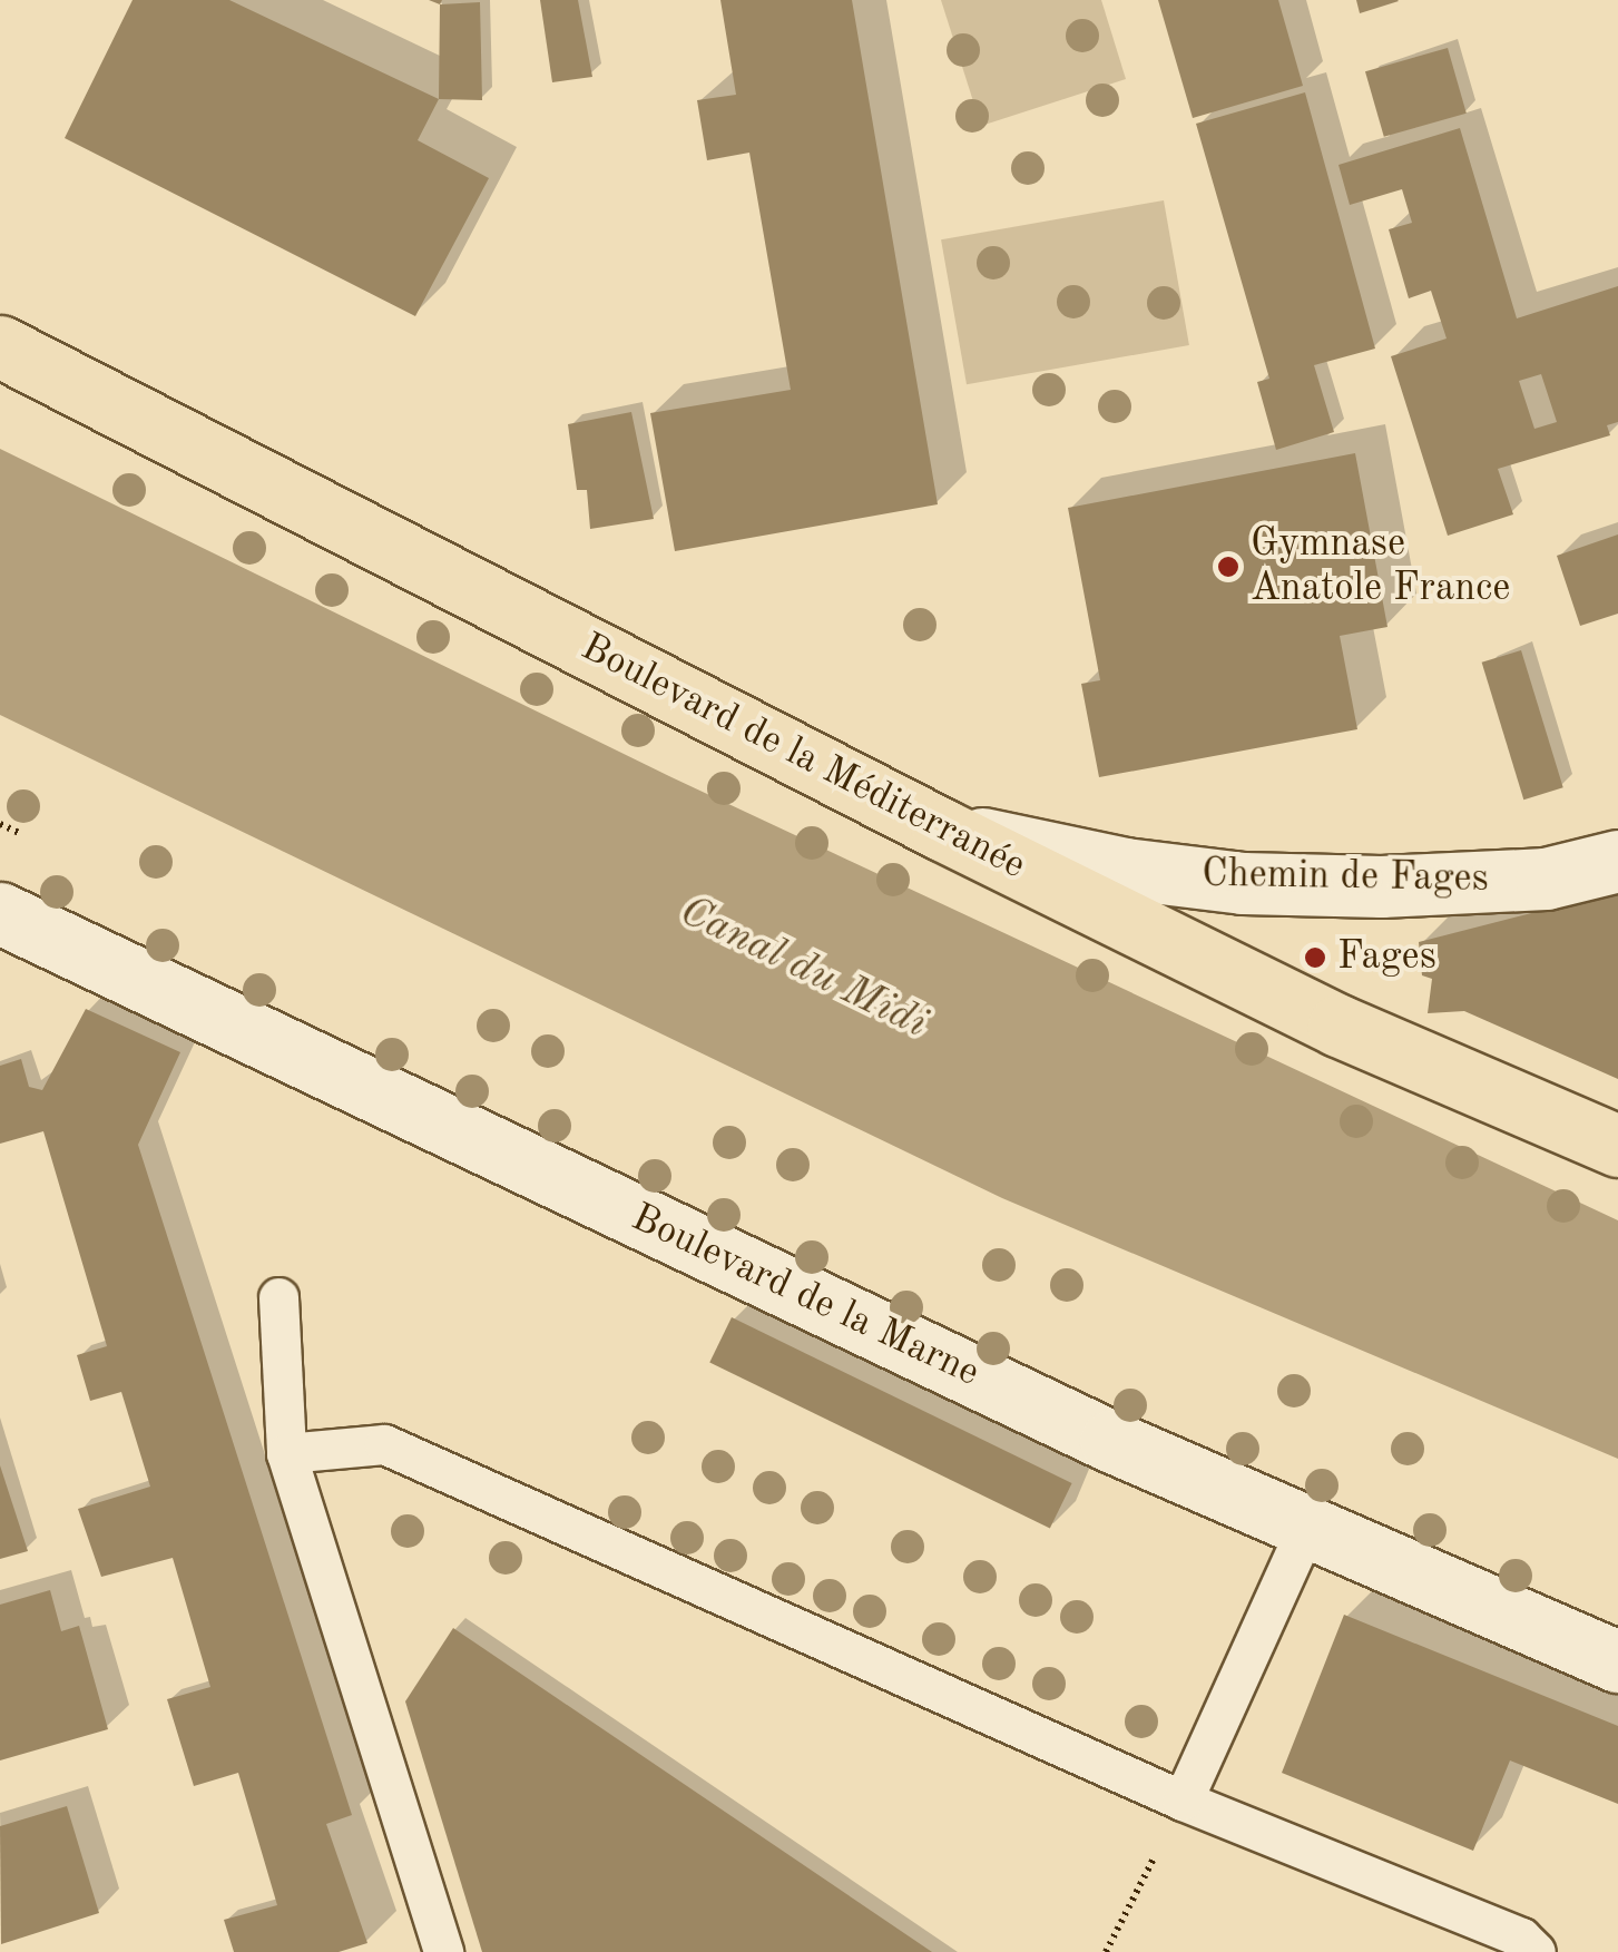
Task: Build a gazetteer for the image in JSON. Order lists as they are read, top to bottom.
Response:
{
  "streets": {
    "main road": ["Boulevard de la Méditerranée"],
    "street": ["Chemin de Fages", "Boulevard de la Marne"]
  },
  "crossings": [
    ["Boulevard de la Méditerranée", "Chemin de Fages"]
  ],
  "water": ["Canal du Midi"],
  "places": ["Gymnase Anatole France", "Fages"]
}
